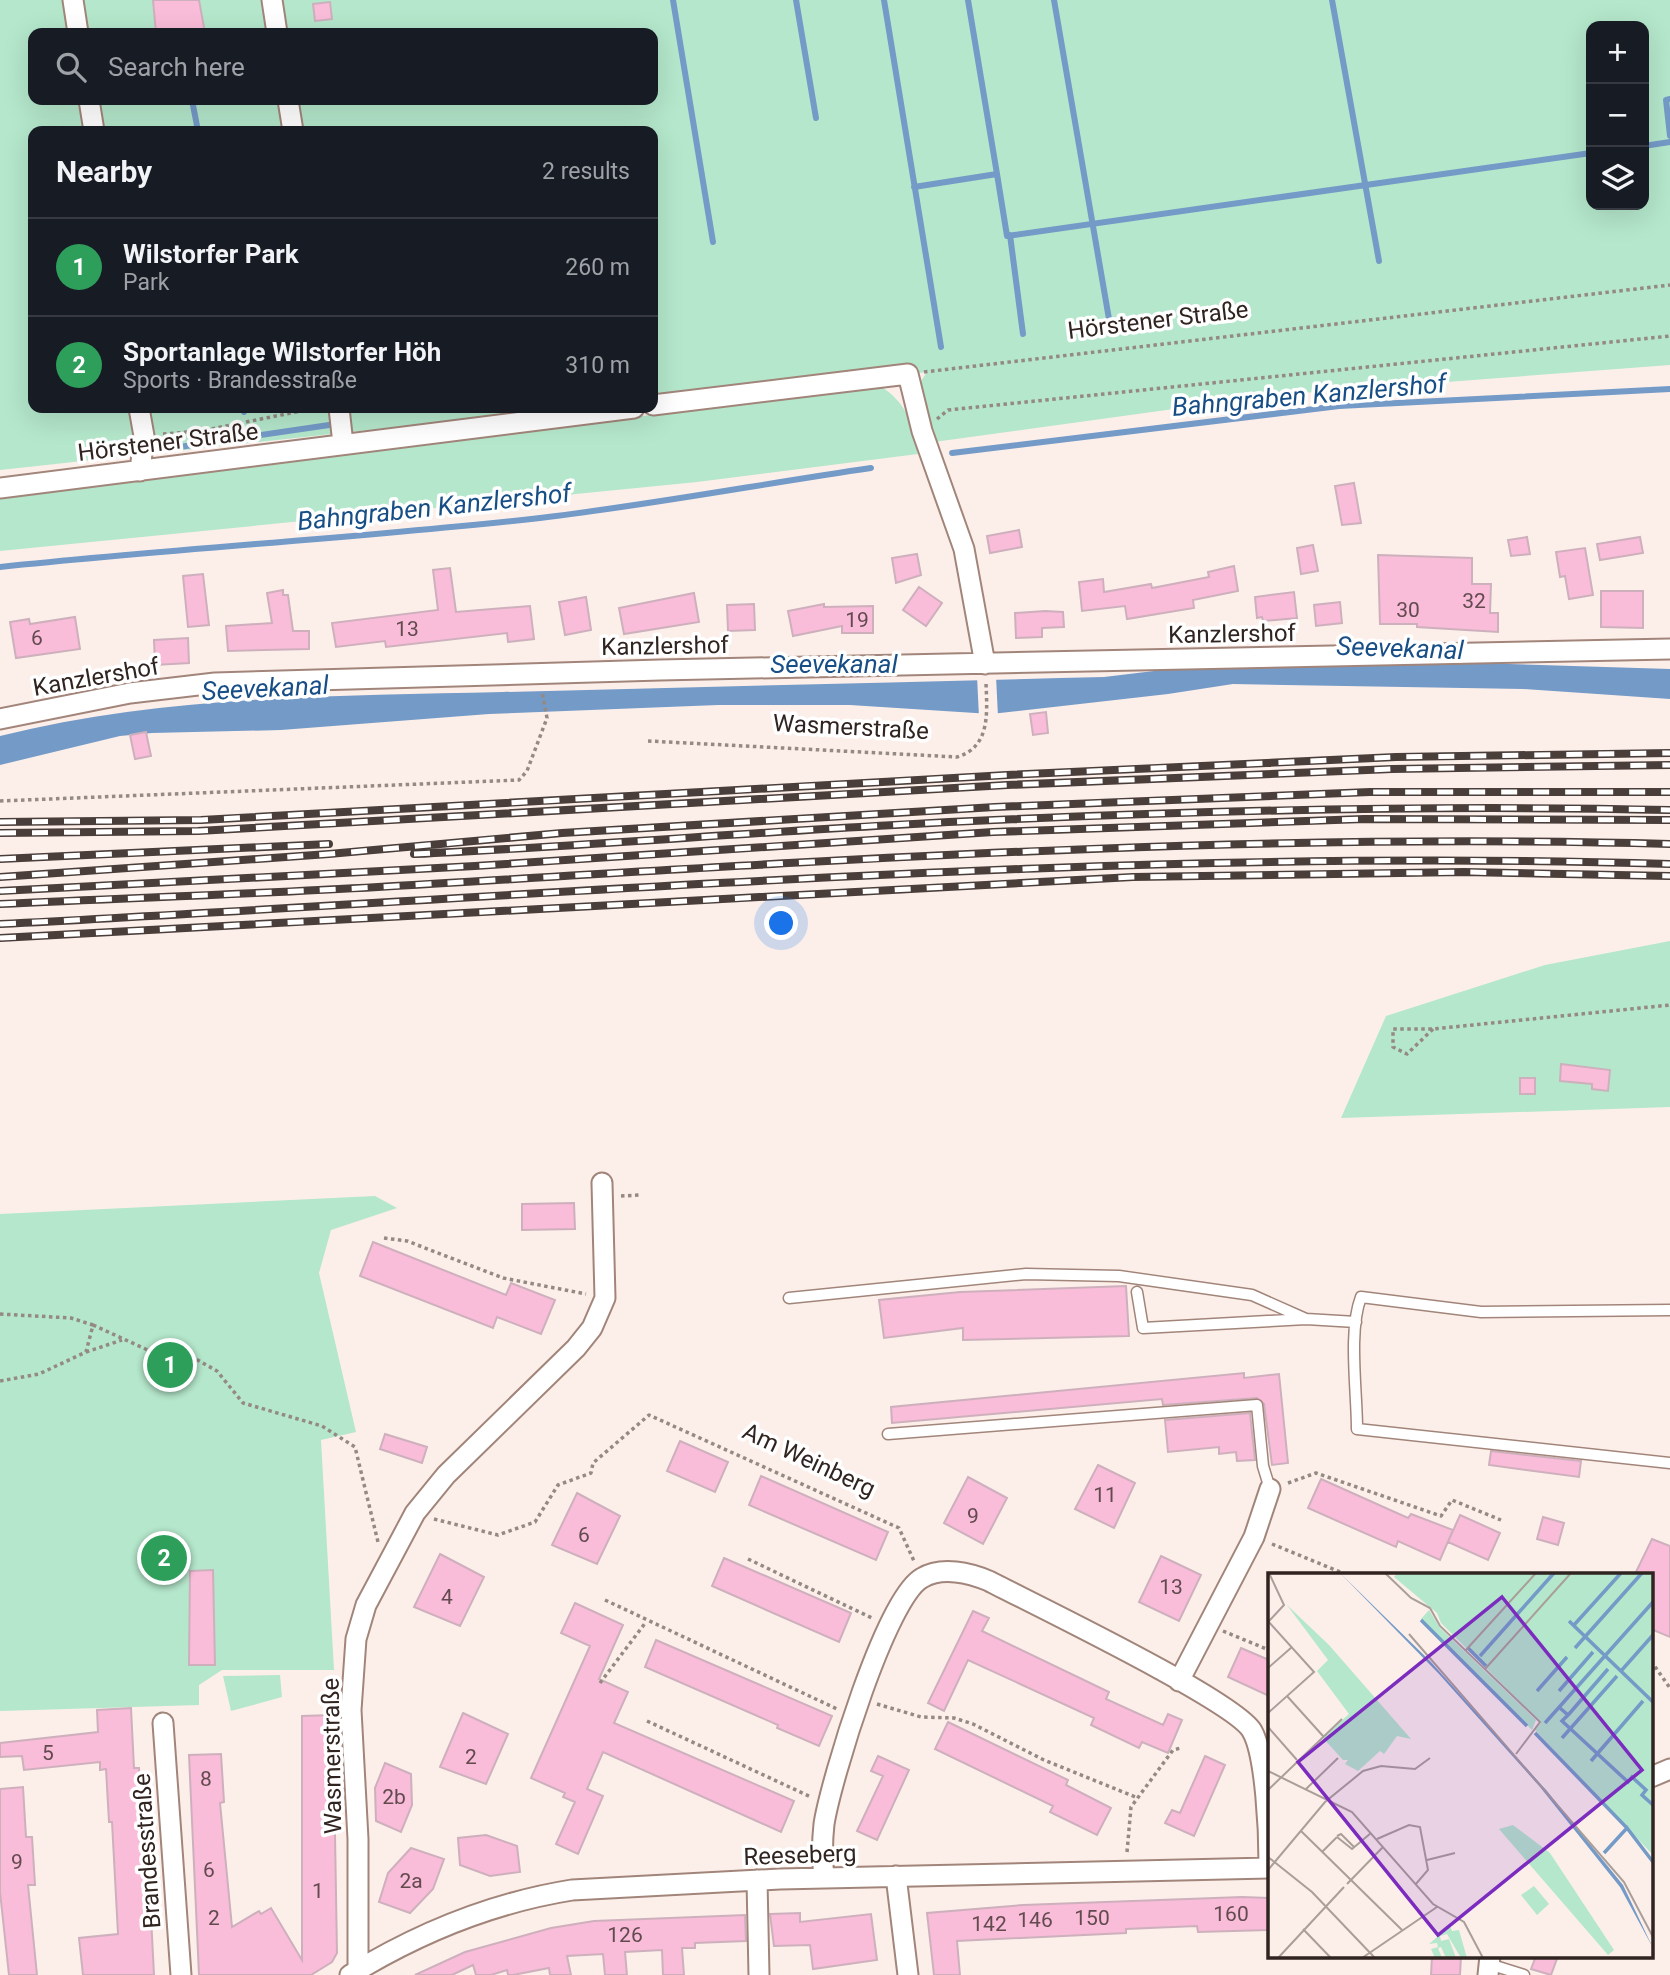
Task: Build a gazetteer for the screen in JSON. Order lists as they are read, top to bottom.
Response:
{
  "streets": {
    "street": [
      "Hörstener Straße",
      "Kanzlershof",
      "Wasmerstraße",
      "Brandesstraße",
      "Reeseberg"
    ],
    "path": ["Am Weinberg"]
  },
  "crossings": [
    ["Kanzlershof", "Wasmerstraße"],
    ["Wasmerstraße", "Am Weinberg"],
    ["Wasmerstraße", "Reeseberg"]
  ],
  "water": ["Bahngraben Kanzlershof", "Seevekanal"],
  "house_numbers": [
    "32",
    "30",
    "19",
    "13",
    "6",
    "11",
    "9",
    "6",
    "13",
    "4",
    "5",
    "2",
    "8",
    "2b",
    "9",
    "6",
    "2a",
    "1",
    "160",
    "2",
    "150",
    "146",
    "142",
    "126"
  ],
  "page": {
    "map_buttons": ["+", "−"],
    "search": "Search here",
    "heading": ["Nearby", "2 results"],
    "list": [
      {
        "mark": "1",
        "name": "Wilstorfer Park",
        "note": "Park",
        "value": "260 m"
      },
      {
        "mark": "2",
        "name": "Sportanlage Wilstorfer Höh",
        "note": "Sports · Brandesstraße",
        "value": "310 m"
      }
    ],
    "pins": ["1", "2"]
  }
}
